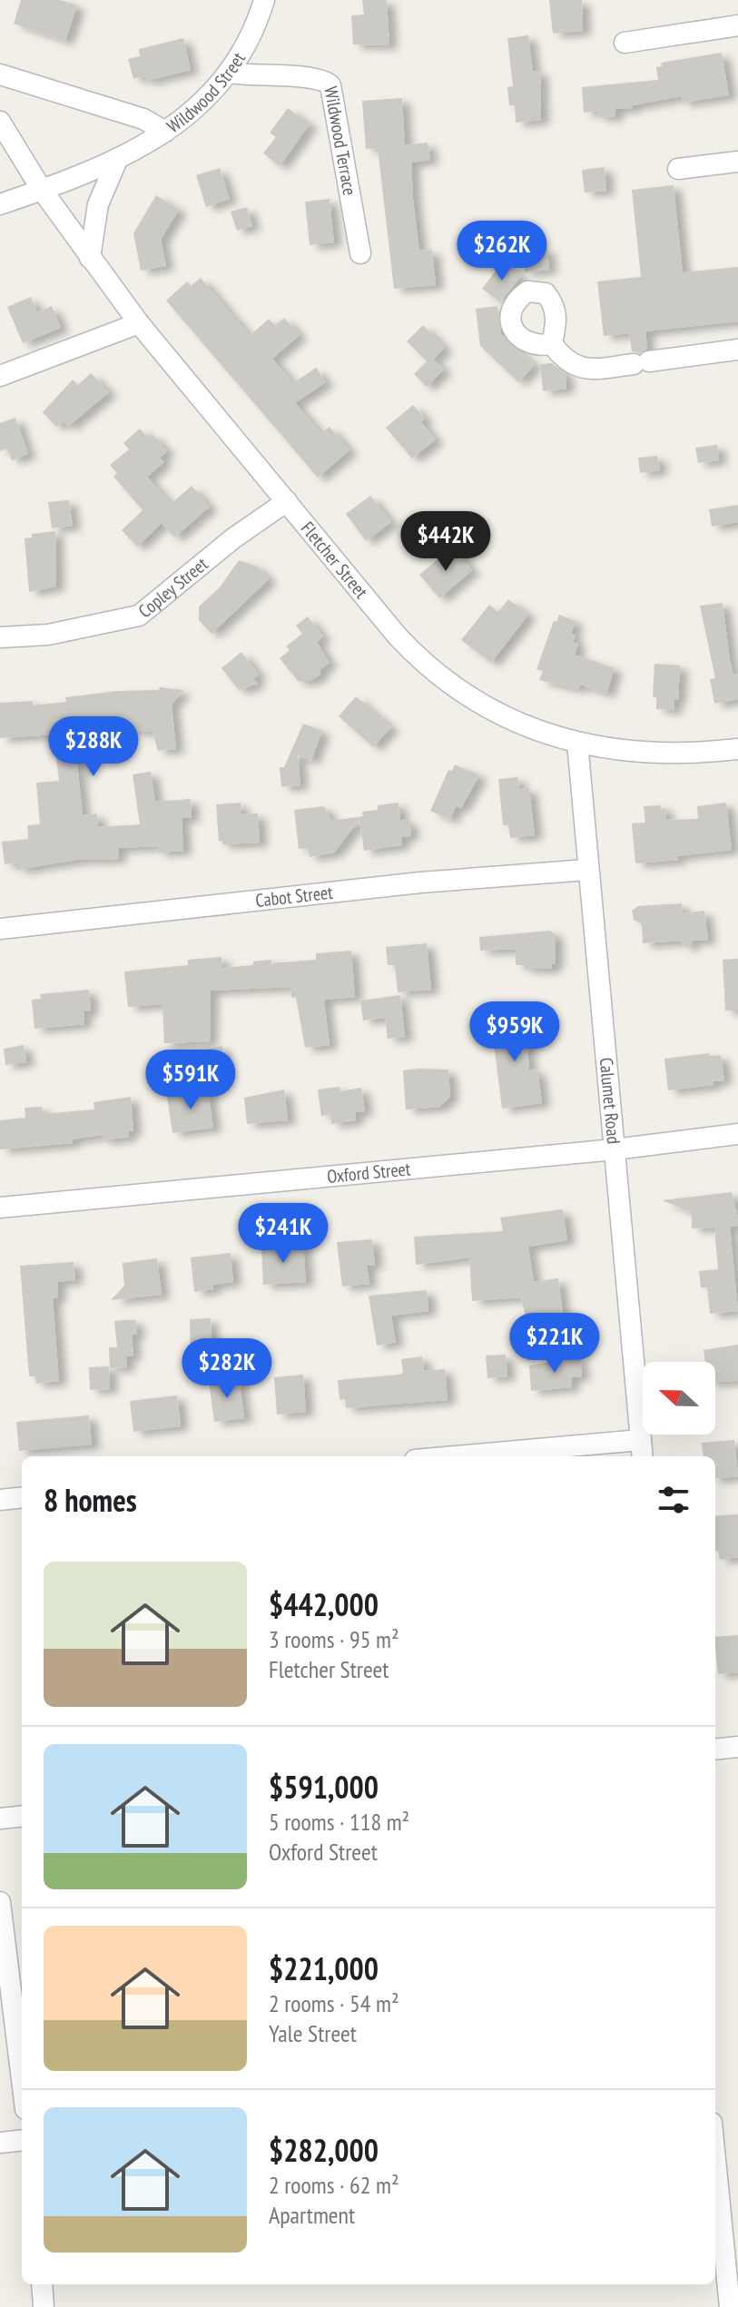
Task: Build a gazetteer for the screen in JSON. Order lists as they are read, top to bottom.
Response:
{
  "streets": {
    "street": [
      "Wildwood Street",
      "Wildwood Terrace",
      "Fletcher Street",
      "Copley Street",
      "Cabot Street",
      "Calumet Road",
      "Oxford Street"
    ]
  },
  "crossings": [
    ["Wildwood Street", "Wildwood Terrace"],
    ["Wildwood Street", "Fletcher Street"],
    ["Fletcher Street", "Copley Street"],
    ["Fletcher Street", "Calumet Road"],
    ["Cabot Street", "Calumet Road"],
    ["Calumet Road", "Oxford Street"]
  ],
  "north": "left",
  "page": {
    "price": [
      "$262K",
      "$442K",
      "$288K",
      "$959K",
      "$591K",
      "$241K",
      "$221K",
      "$282K"
    ],
    "heading": "8 homes",
    "list": [
      {
        "name": "$442,000",
        "note": "3 rooms · 95 m² · Fletcher Street"
      },
      {
        "name": "$591,000",
        "note": "5 rooms · 118 m² · Oxford Street"
      },
      {
        "name": "$221,000",
        "note": "2 rooms · 54 m² · Yale Street"
      },
      {
        "name": "$282,000",
        "note": "2 rooms · 62 m² · Apartment"
      }
    ]
  }
}
